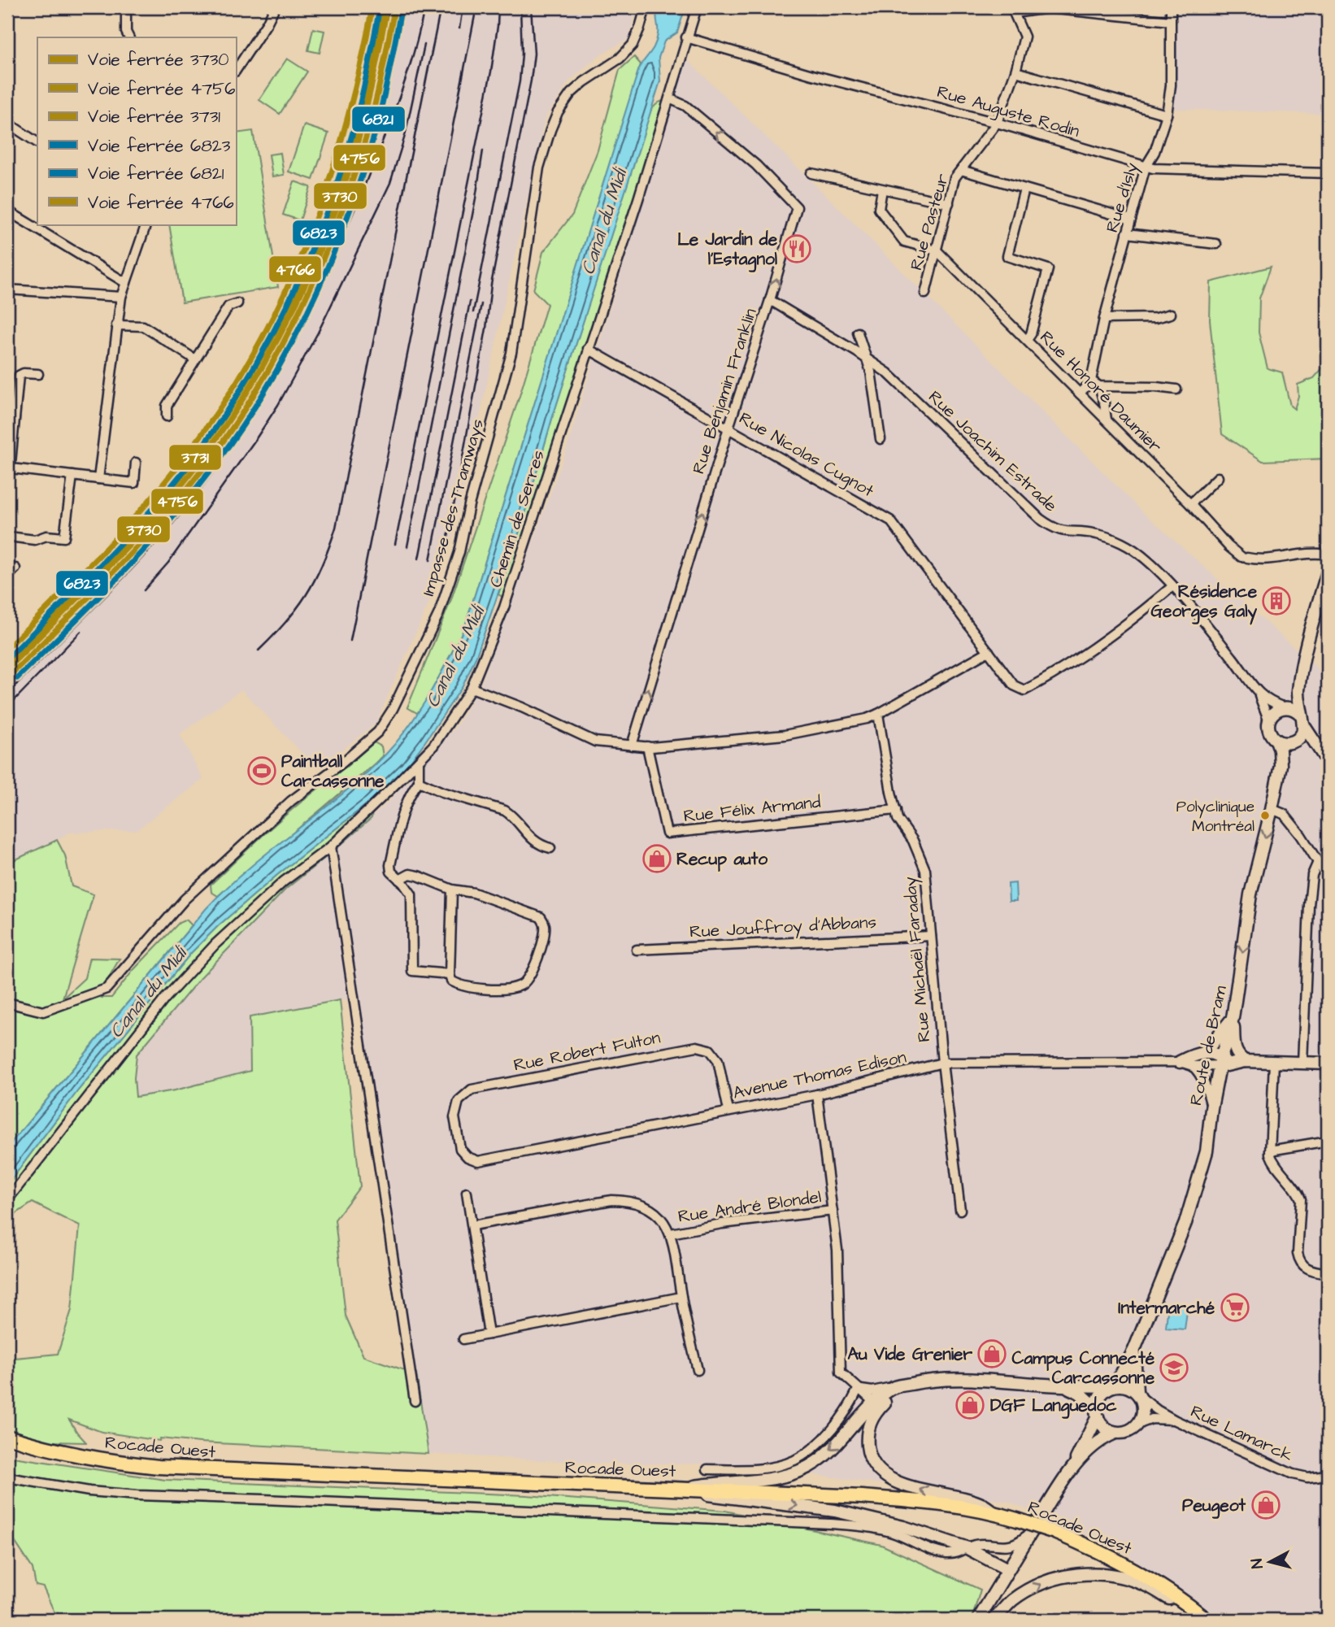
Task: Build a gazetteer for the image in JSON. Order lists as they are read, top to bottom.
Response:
{
  "streets": {
    "main road": ["Route de Bram", "Rocade Ouest"],
    "street": [
      "Rue Auguste Rodin",
      "Rue d'Isly",
      "Rue Pasteur",
      "Rue Benjamin Franklin",
      "Rue Honoré Daumier",
      "Rue Joachim Estrade",
      "Rue Nicolas Cugnot",
      "Impasse des Tramways",
      "Chemin de Serres",
      "Rue Félix Armand",
      "Rue Jouffroy d'Abbans",
      "Rue Michaël Faraday",
      "Rue Robert Fulton",
      "Avenue Thomas Edison",
      "Rue André Blondel",
      "Rue Lamarck"
    ]
  },
  "crossings": [
    ["Rue Auguste Rodin", "Rue d'Isly"],
    ["Rue Auguste Rodin", "Rue Pasteur"],
    ["Rue Auguste Rodin", "Chemin de Serres"],
    ["Rue d'Isly", "Rue Honoré Daumier"],
    ["Rue Pasteur", "Rue Honoré Daumier"],
    ["Rue Benjamin Franklin", "Rue Joachim Estrade"],
    ["Rue Benjamin Franklin", "Rue Nicolas Cugnot"],
    ["Rue Benjamin Franklin", "Chemin de Serres"],
    ["Rue Joachim Estrade", "Route de Bram"],
    ["Rue Nicolas Cugnot", "Chemin de Serres"],
    ["Rue Félix Armand", "Rue Michaël Faraday"],
    ["Rue Jouffroy d'Abbans", "Rue Michaël Faraday"],
    ["Rue Michaël Faraday", "Avenue Thomas Edison"],
    ["Route de Bram", "Avenue Thomas Edison"],
    ["Route de Bram", "Rue Lamarck"],
    ["Rue Robert Fulton", "Avenue Thomas Edison"]
  ],
  "one_way": ["Rue Benjamin Franklin"],
  "water": ["Canal du Midi"],
  "places": {
    "restaurant": ["Le Jardin de l'Estagnol"],
    "building": ["Résidence Georges Galy"],
    "sports": ["Paintball Carcassonne"],
    "other": ["Polyclinique Montréal"],
    "shop": [
      "Recup auto",
      "Au Vide Grenier",
      "DGF Languedoc",
      "Peugeot"
    ],
    "supermarket": ["Intermarché"],
    "school or university": ["Campus Connecté Carcassonne"]
  },
  "lines": [
    "rail line 3730",
    "rail line 3731",
    "rail line 6823",
    "rail line 4766",
    "rail line 4756",
    "rail line 6821"
  ],
  "legend": [
    "Voie ferrée 3730",
    "Voie ferrée 4756",
    "Voie ferrée 3731",
    "Voie ferrée 6823",
    "Voie ferrée 6821",
    "Voie ferrée 4766"
  ],
  "north": "left"
}
